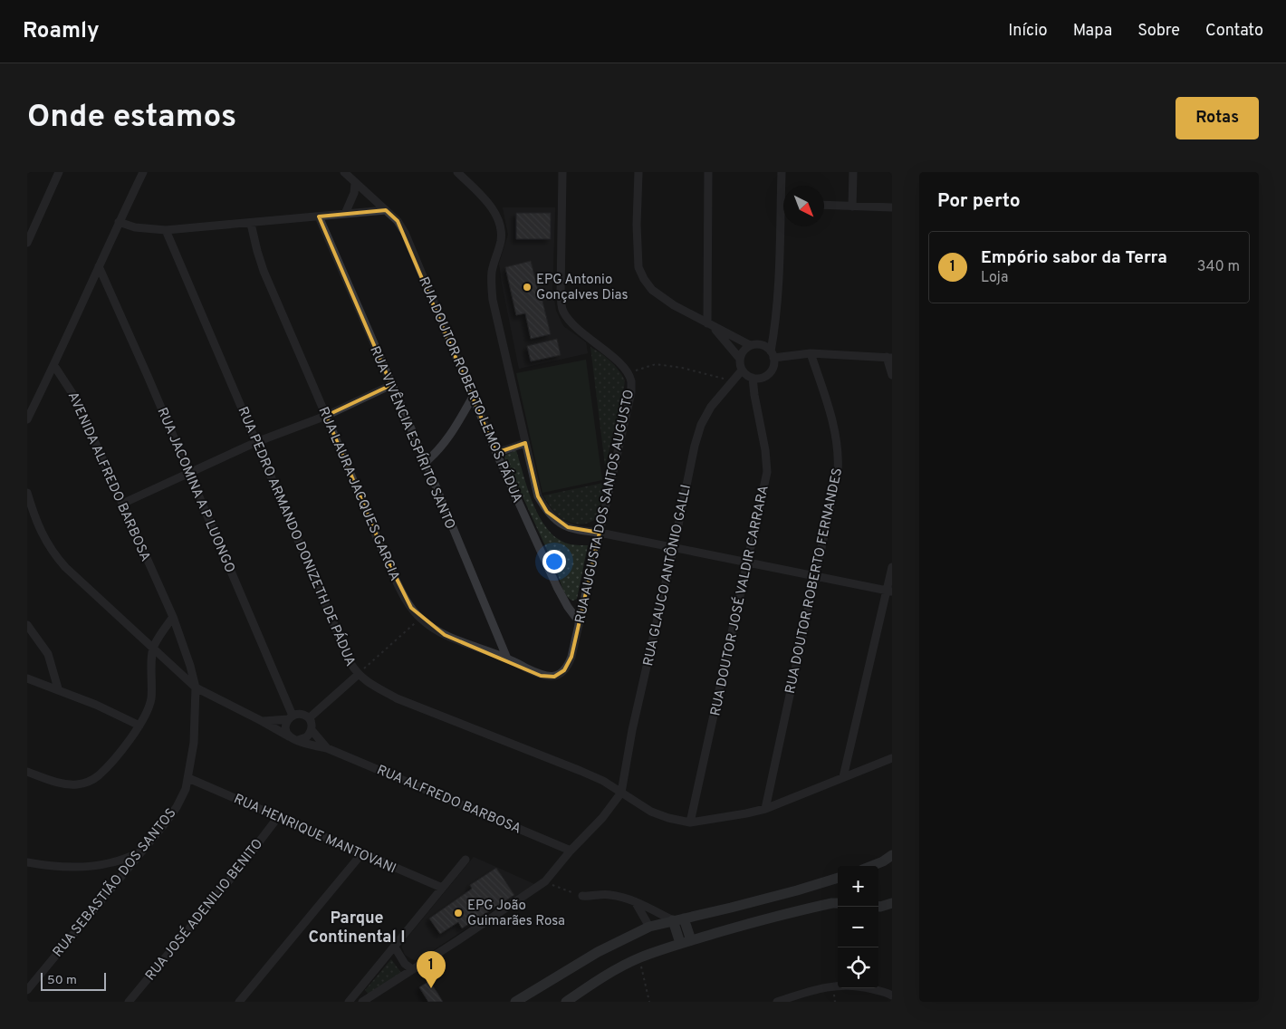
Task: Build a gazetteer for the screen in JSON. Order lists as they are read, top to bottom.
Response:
{
  "streets": {
    "street": [
      "RUA DOUTOR ROBERTO LEMOS PÁDUA",
      "RUA VIVÊNCIA ESPÍRITO SANTO",
      "AVENIDA ALFREDO BARBOSA",
      "RUA JACOMINA A P LUONGO",
      "RUA LAURA JACQUES GARCIA",
      "RUA AUGUSTA DOS SANTOS AUGUSTO",
      "RUA PEDRO ARMANDO DONIZETH DE PÁDUA",
      "RUA GLAUCO ANTÔNIO GALLI",
      "RUA DOUTOR ROBERTO FERNANDES",
      "RUA DOUTOR JOSÉ VALDIR CARRARA",
      "RUA ALFREDO BARBOSA",
      "RUA HENRIQUE MANTOVANI",
      "RUA SEBASTIÃO DOS SANTOS",
      "RUA JOSÉ ADENILIO BENITO"
    ]
  },
  "crossings": [
    ["RUA DOUTOR ROBERTO LEMOS PÁDUA", "RUA AUGUSTA DOS SANTOS AUGUSTO"],
    ["RUA VIVÊNCIA ESPÍRITO SANTO", "RUA LAURA JACQUES GARCIA"],
    ["AVENIDA ALFREDO BARBOSA", "RUA ALFREDO BARBOSA"],
    ["AVENIDA ALFREDO BARBOSA", "RUA SEBASTIÃO DOS SANTOS"],
    ["RUA JACOMINA A P LUONGO", "RUA ALFREDO BARBOSA"],
    ["RUA LAURA JACQUES GARCIA", "RUA AUGUSTA DOS SANTOS AUGUSTO"],
    ["RUA PEDRO ARMANDO DONIZETH DE PÁDUA", "RUA GLAUCO ANTÔNIO GALLI"],
    ["RUA GLAUCO ANTÔNIO GALLI", "RUA DOUTOR JOSÉ VALDIR CARRARA"],
    ["RUA ALFREDO BARBOSA", "RUA SEBASTIÃO DOS SANTOS"],
    ["RUA HENRIQUE MANTOVANI", "RUA SEBASTIÃO DOS SANTOS"],
    ["RUA HENRIQUE MANTOVANI", "RUA JOSÉ ADENILIO BENITO"]
  ],
  "districts": ["Parque Continental I"],
  "places": ["EPG Antonio Gonçalves Dias", "EPG João Guimarães Rosa"],
  "scale_bar": "50 m",
  "north": "bottom right",
  "page": {
    "header": "Roamly",
    "nav": [
      "Início",
      "Mapa",
      "Sobre",
      "Contato"
    ],
    "buttons": "Rotas",
    "title": "Onde estamos",
    "heading": "Por perto",
    "list": [
      {
        "mark": "1",
        "name": "Empório sabor da Terra",
        "note": "Loja",
        "value": "340 m"
      }
    ],
    "map_buttons": ["+", "−"],
    "pins": "1",
    "scale": "50 m"
  }
}
